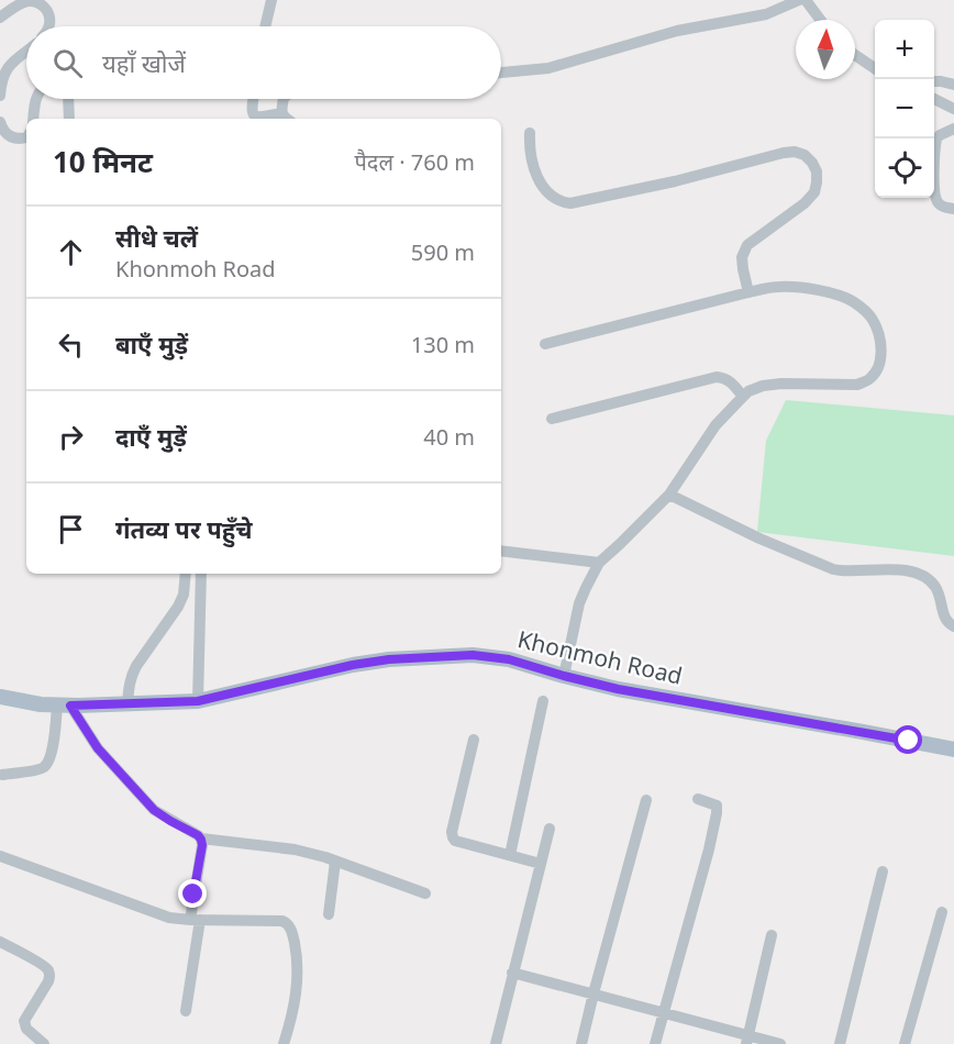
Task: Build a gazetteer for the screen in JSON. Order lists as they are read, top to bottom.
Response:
{
  "streets": {
    "main road": ["Khonmoh Road"]
  },
  "north": "top",
  "page": {
    "map_buttons": ["+", "−"],
    "search": "यहाँ खोजें",
    "heading": ["10 मिनट", "पैदल · 760 m"],
    "list": [
      ["सीधे चलें", "Khonmoh Road", "590 m"],
      ["बाएँ मुड़ें", "130 m"],
      ["दाएँ मुड़ें", "40 m"],
      "गंतव्य पर पहुँचे"
    ]
  }
}
